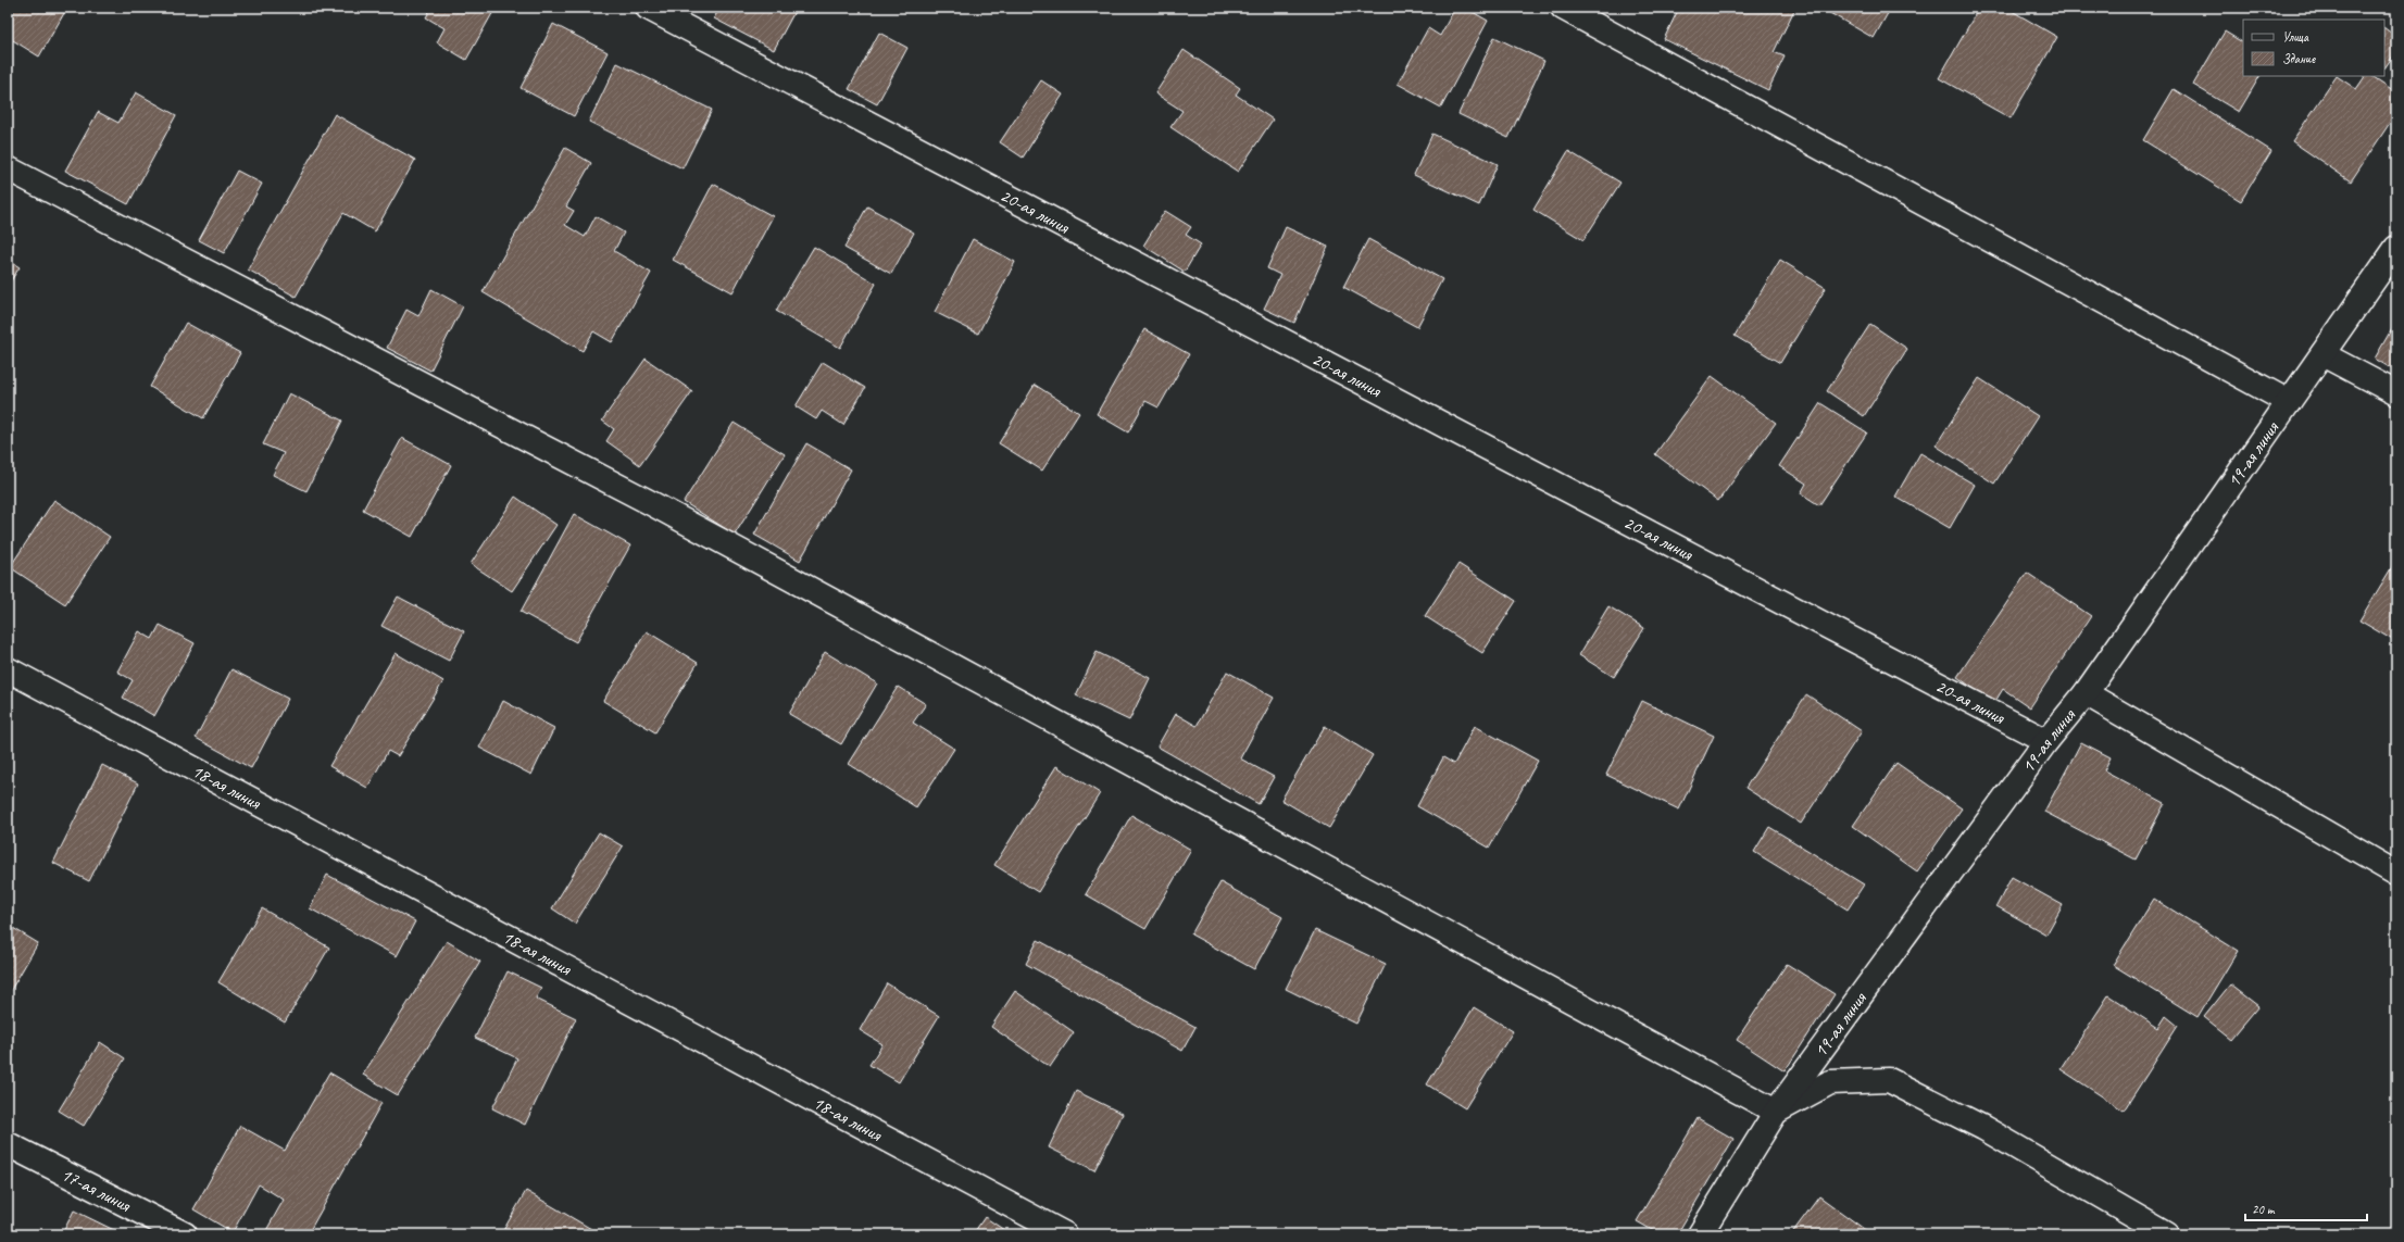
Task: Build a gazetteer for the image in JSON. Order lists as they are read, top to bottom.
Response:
{
  "streets": {
    "street": [
      "20-ая линия",
      "19-ая линия",
      "18-ая линия",
      "17-ая линия"
    ]
  },
  "crossings": [
    ["20-ая линия", "19-ая линия"]
  ],
  "legend": ["Улица", "Здание"],
  "scale_bar": "20 m"
}
